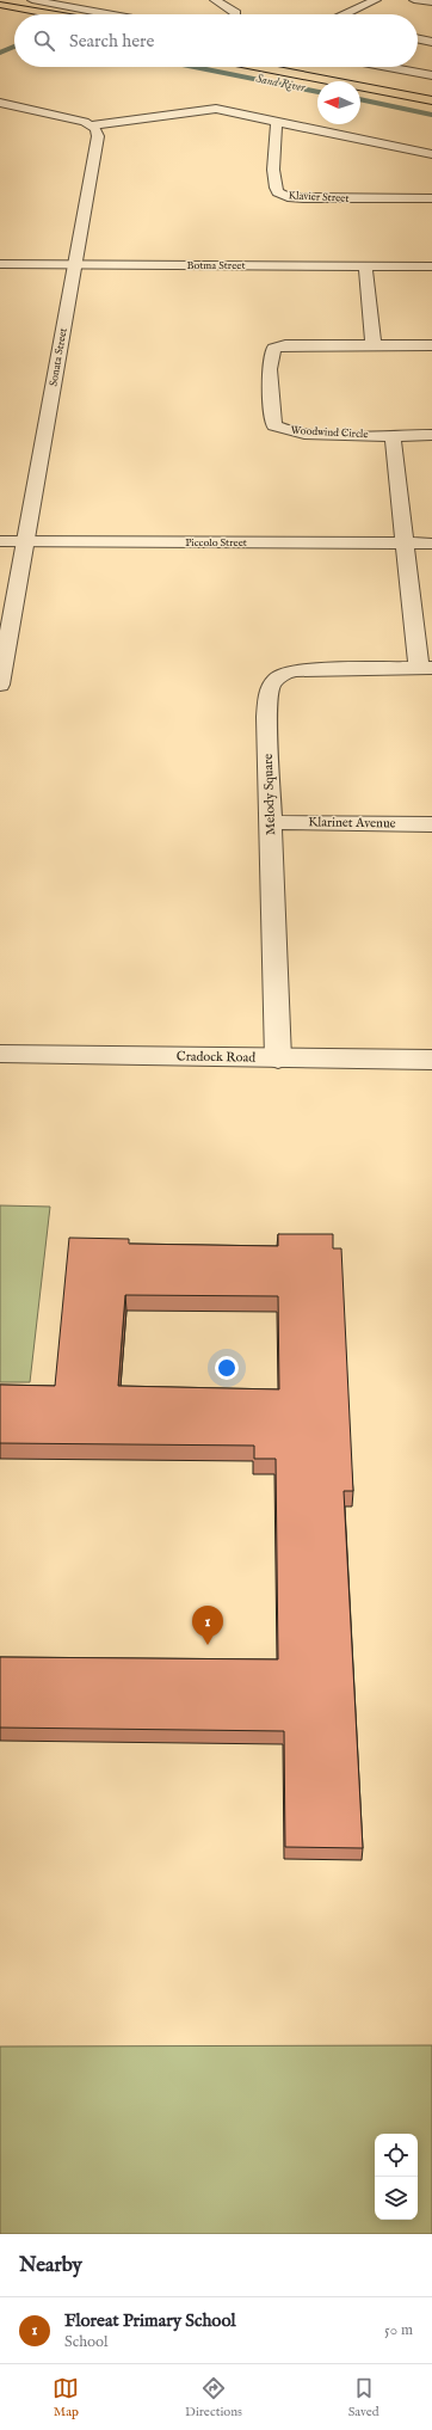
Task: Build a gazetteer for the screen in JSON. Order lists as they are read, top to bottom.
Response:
{
  "streets": {
    "street": [
      "Klavier Street",
      "Botma Street",
      "Sonata Street",
      "Woodwind Circle",
      "Piccolo Street",
      "Melody Square",
      "Klarinet Avenue",
      "Cradock Road"
    ]
  },
  "crossings": [
    ["Botma Street", "Sonata Street"],
    ["Sonata Street", "Piccolo Street"],
    ["Piccolo Street", "Melody Square"],
    ["Melody Square", "Klarinet Avenue"],
    ["Melody Square", "Cradock Road"]
  ],
  "water": ["Sand River"],
  "north": "left",
  "page": {
    "search": "Search here",
    "pins": "1",
    "heading": "Nearby",
    "list": [
      {
        "mark": "1",
        "name": "Floreat Primary School",
        "note": "School",
        "value": "50 m"
      }
    ],
    "nav": ["Map", "Directions", "Saved"]
  }
}
